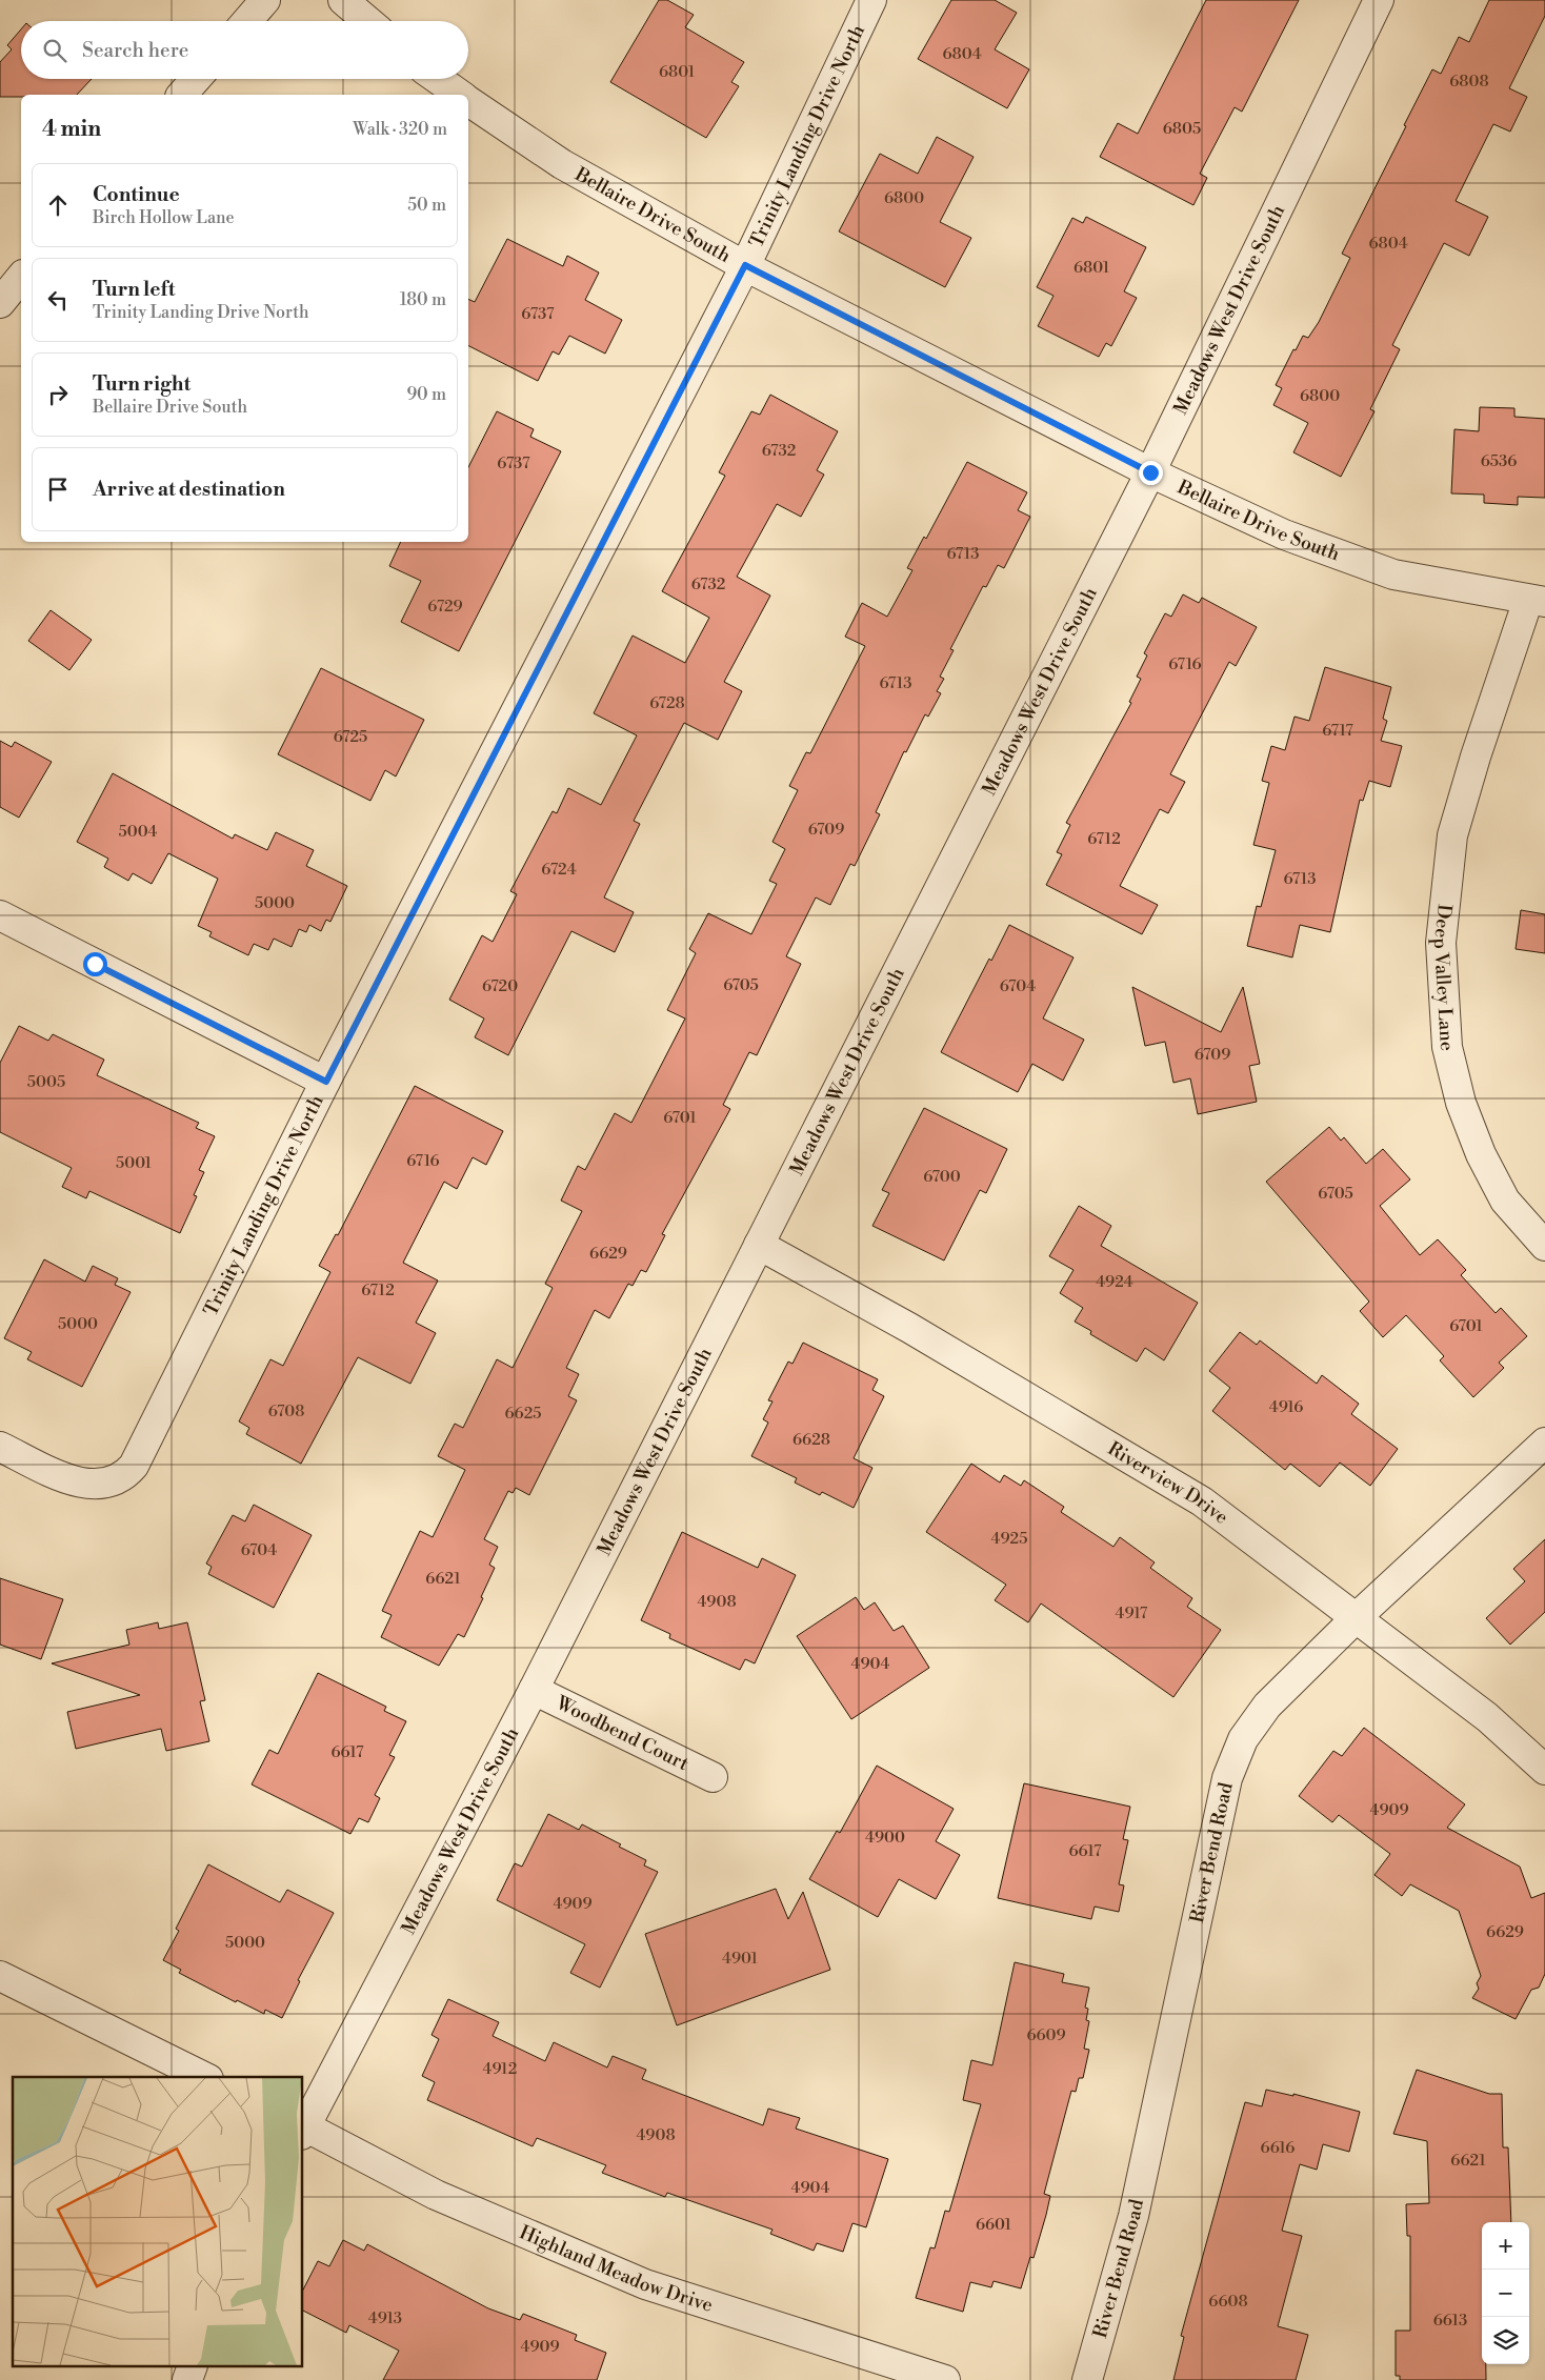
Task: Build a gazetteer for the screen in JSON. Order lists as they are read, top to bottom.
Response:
{
  "streets": {
    "street": [
      "Trinity Landing Drive North",
      "Bellaire Drive South",
      "Meadows West Drive South",
      "Deep Valley Lane",
      "Riverview Drive",
      "Woodbend Court",
      "River Bend Road",
      "Highland Meadow Drive"
    ]
  },
  "crossings": [
    ["Trinity Landing Drive North", "Bellaire Drive South"],
    ["Bellaire Drive South", "Meadows West Drive South"],
    ["Bellaire Drive South", "Deep Valley Lane"],
    ["Meadows West Drive South", "Riverview Drive"],
    ["Meadows West Drive South", "Woodbend Court"],
    ["Riverview Drive", "River Bend Road"]
  ],
  "house_numbers": [
    "6804",
    "6801",
    "6808",
    "6805",
    "6800",
    "6804",
    "6801",
    "6737",
    "6800",
    "6732",
    "6536",
    "6737",
    "6713",
    "6732",
    "6729",
    "6716",
    "6713",
    "6728",
    "6717",
    "6725",
    "6709",
    "5004",
    "6712",
    "6724",
    "6713",
    "5000",
    "6705",
    "6720",
    "6704",
    "6709",
    "5005",
    "6701",
    "6716",
    "5001",
    "6700",
    "6705",
    "6629",
    "4924",
    "6712",
    "5000",
    "6701",
    "4916",
    "6708",
    "6625",
    "6628",
    "4925",
    "6704",
    "6621",
    "4908",
    "4917",
    "4904",
    "6617",
    "4909",
    "4900",
    "6617",
    "4909",
    "6629",
    "5000",
    "4901",
    "6609",
    "4912",
    "4908",
    "6616",
    "6621",
    "4904",
    "6601",
    "6608",
    "4913",
    "6613",
    "4909"
  ],
  "page": {
    "search": "Search here",
    "heading": ["4 min", "Walk · 320 m"],
    "list": [
      ["Continue", "Birch Hollow Lane", "50 m"],
      ["Turn left", "Trinity Landing Drive North", "180 m"],
      ["Turn right", "Bellaire Drive South", "90 m"],
      "Arrive at destination"
    ],
    "map_buttons": ["+", "−"]
  }
}
